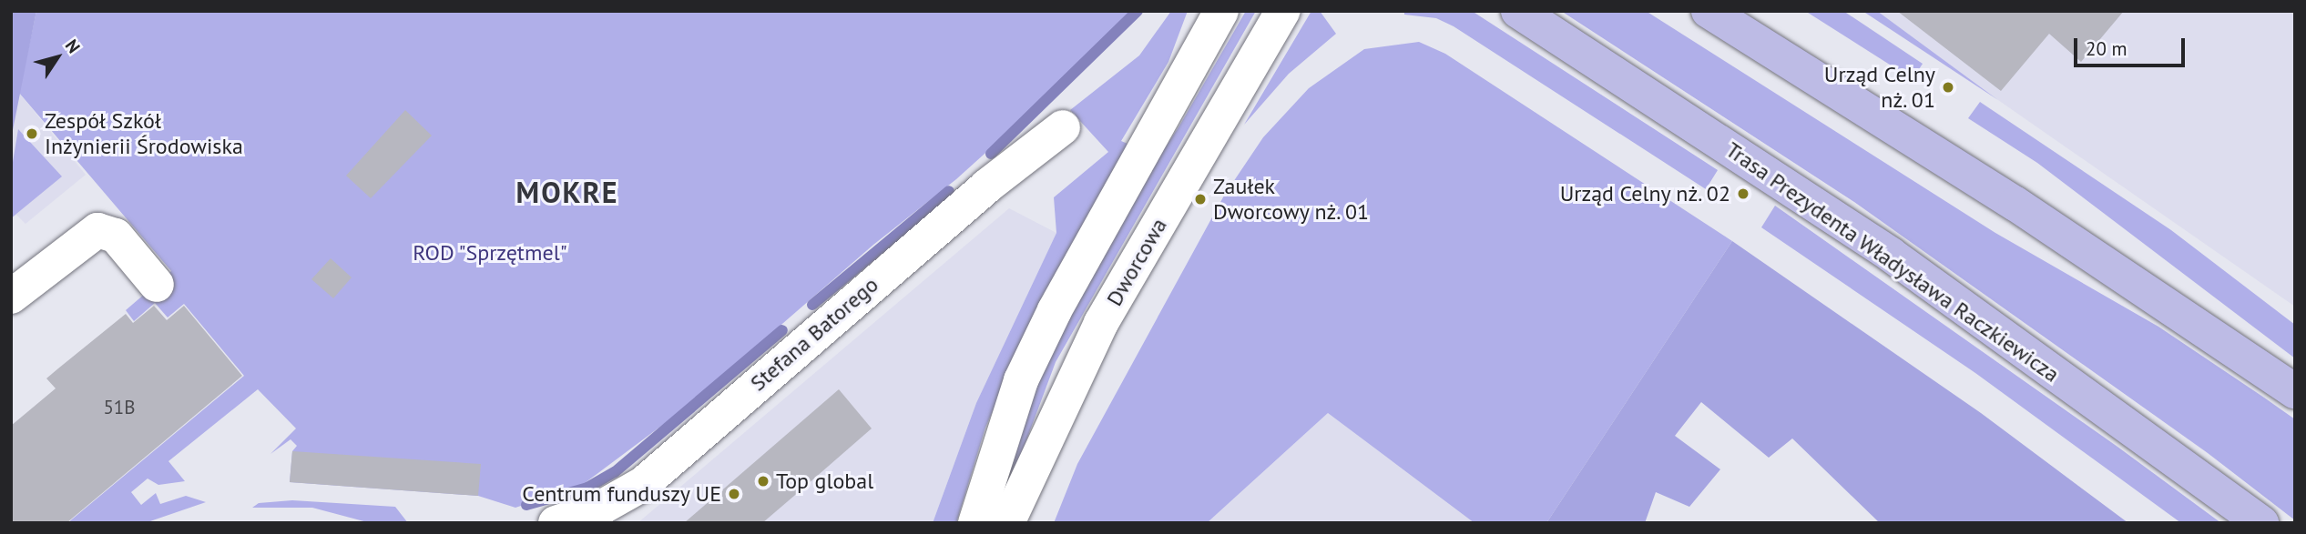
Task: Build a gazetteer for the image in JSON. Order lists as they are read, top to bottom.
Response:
{
  "streets": {
    "main road": ["Trasa Prezydenta Władysława Raczkiewicza"],
    "street": ["Dworcowa", "Stefana Batorego"]
  },
  "districts": ["MOKRE"],
  "parks": ["ROD \"Sprzętmel\""],
  "places": [
    "Urząd Celny nż. 01",
    "Zespół Szkół Inżynierii Środowiska",
    "Urząd Celny nż. 02",
    "Zaułek Dworcowy nż. 01",
    "Top global",
    "Centrum funduszy UE"
  ],
  "house_numbers": ["51B"],
  "scale_bar": "20 m",
  "north": "top right"
}
